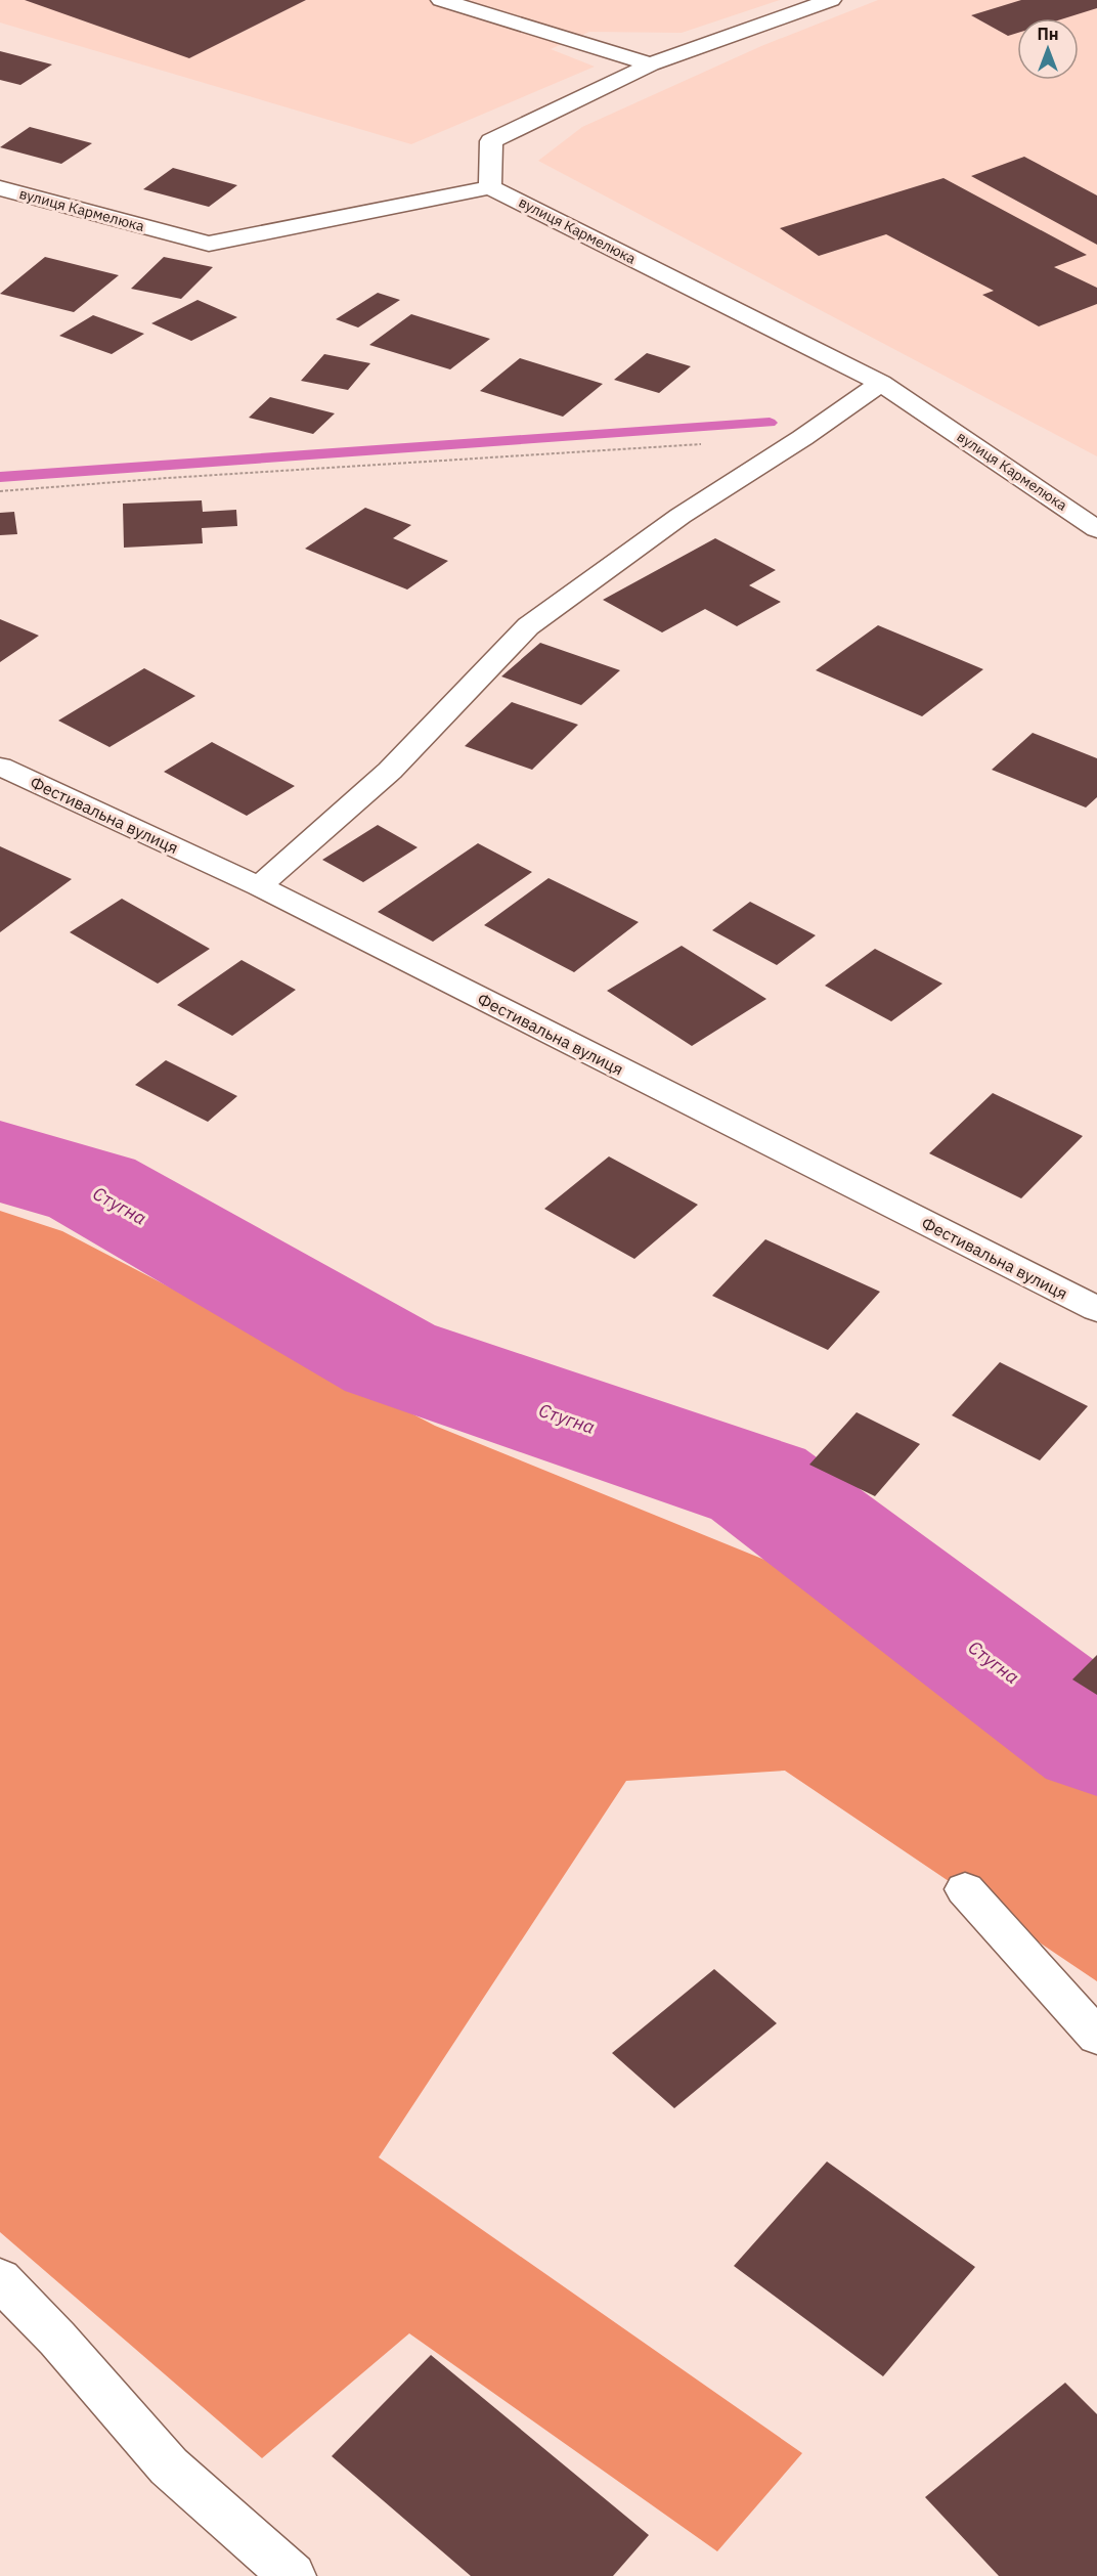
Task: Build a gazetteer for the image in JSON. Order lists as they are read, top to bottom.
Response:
{
  "streets": {
    "street": ["вулиця Кармелюка", "Фестивальна вулиця"]
  },
  "water": ["Стугна"],
  "north": "top"
}
